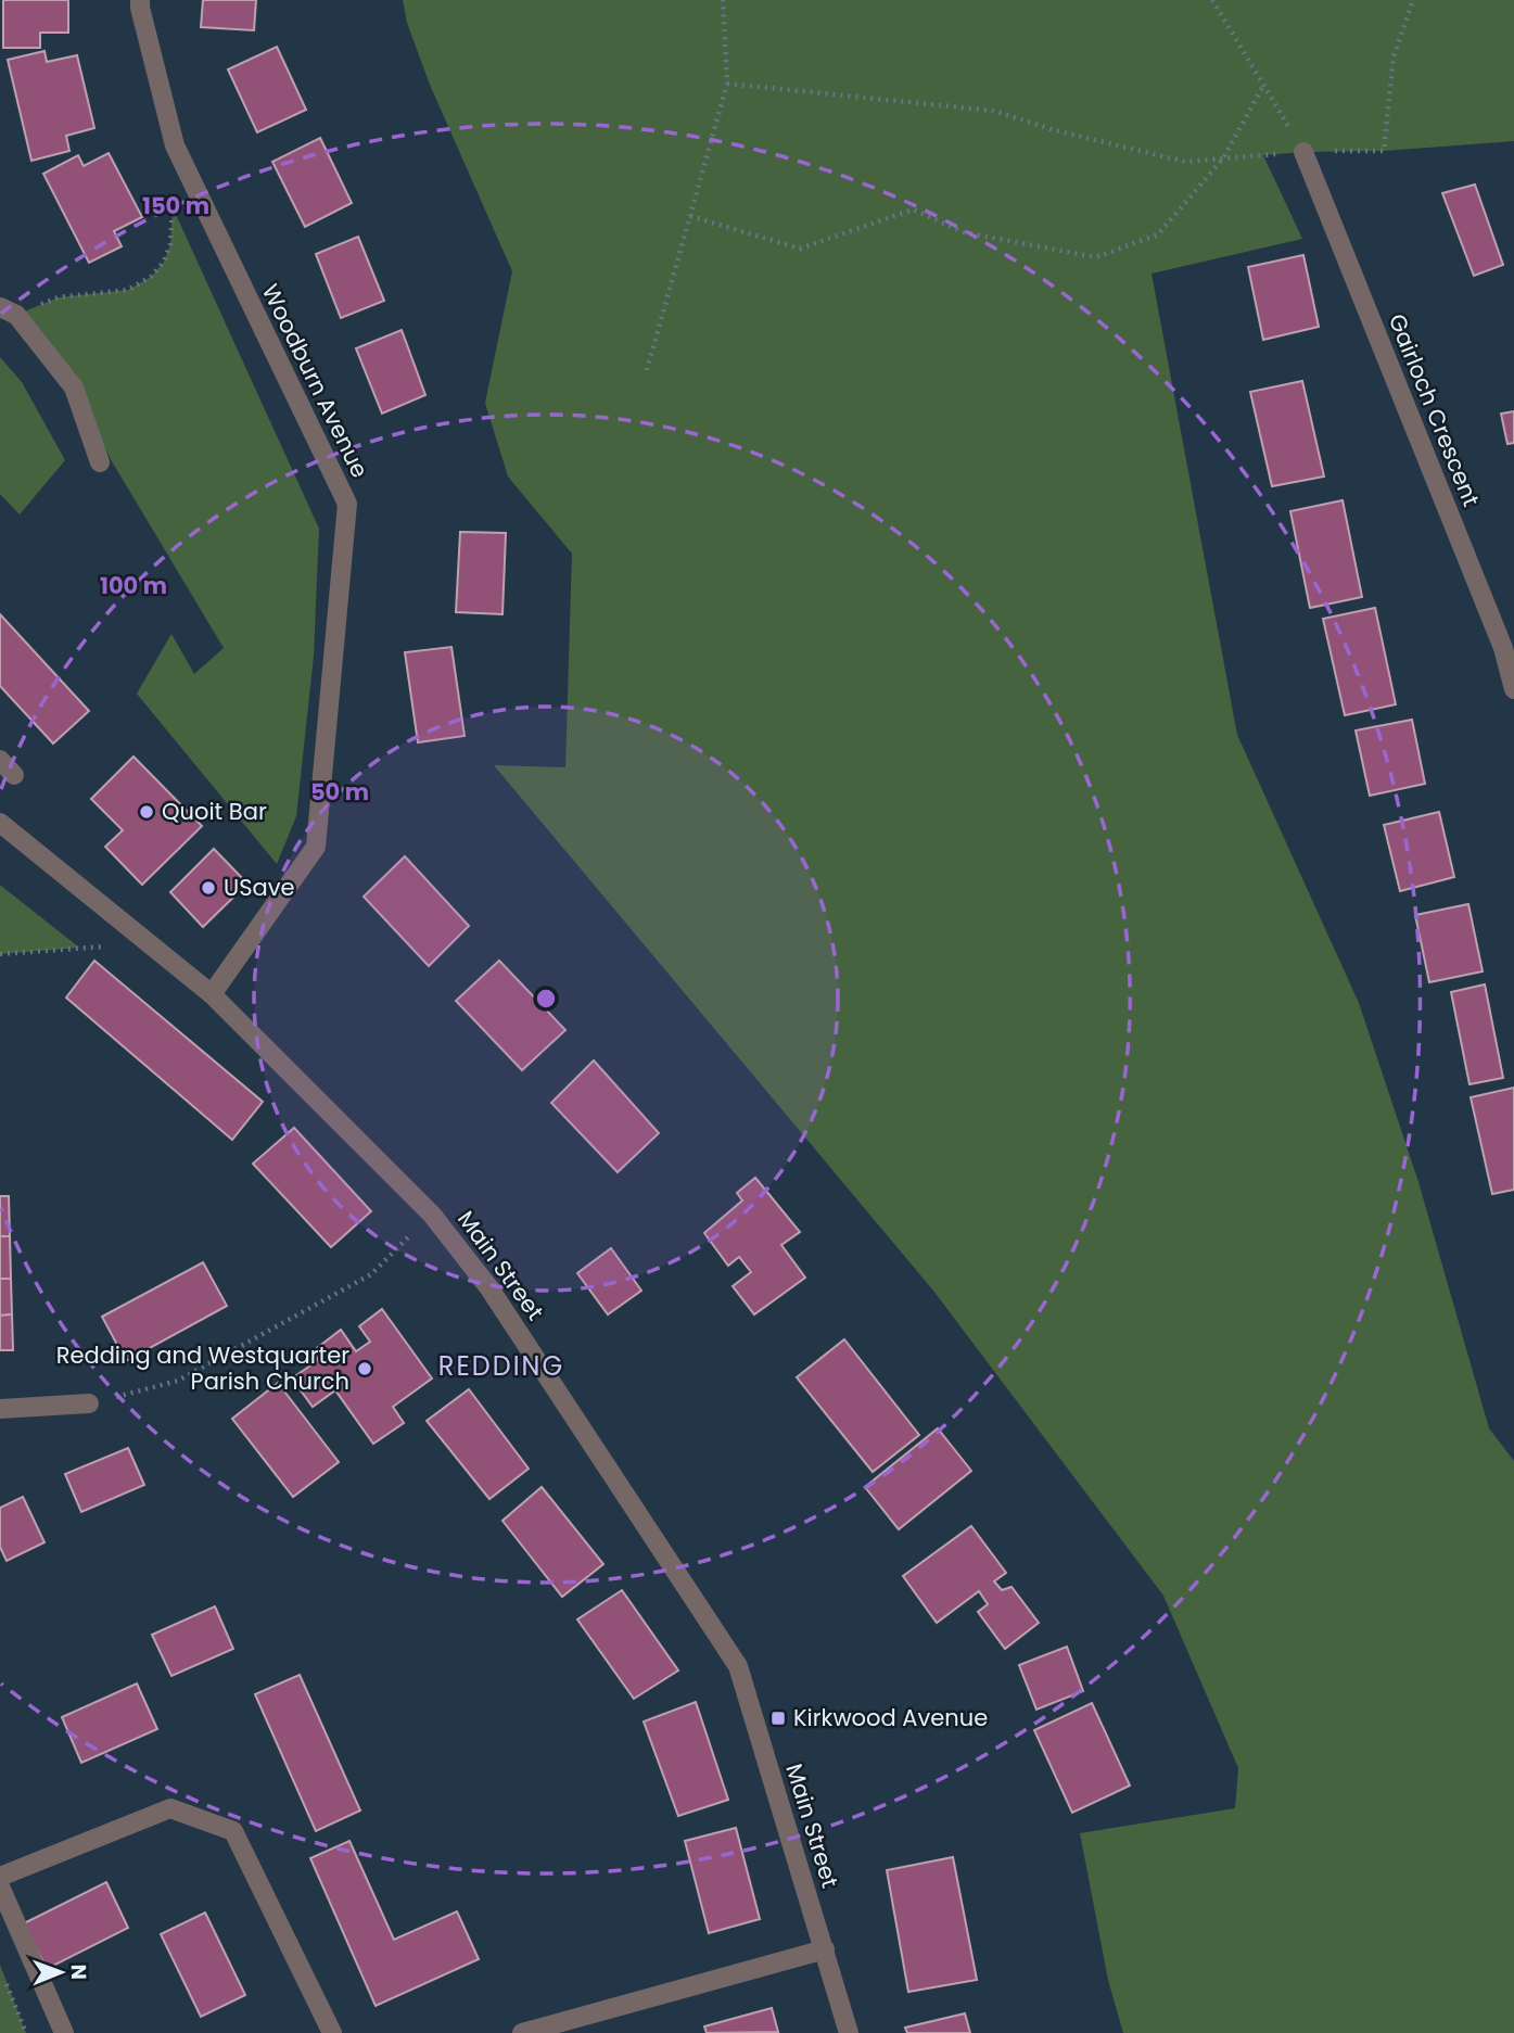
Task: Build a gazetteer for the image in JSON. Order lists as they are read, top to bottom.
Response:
{
  "streets": {
    "street": ["Woodburn Avenue", "Gairloch Crescent", "Main Street"]
  },
  "crossings": [
    ["Woodburn Avenue", "Main Street"]
  ],
  "districts": ["REDDING"],
  "places": {
    "other": ["Quoit Bar", "USave", "Redding and Westquarter Parish Church"],
    "transit": ["Kirkwood Avenue"]
  },
  "north": "right",
  "rings": ["150 m", "100 m", "50 m"]
}
